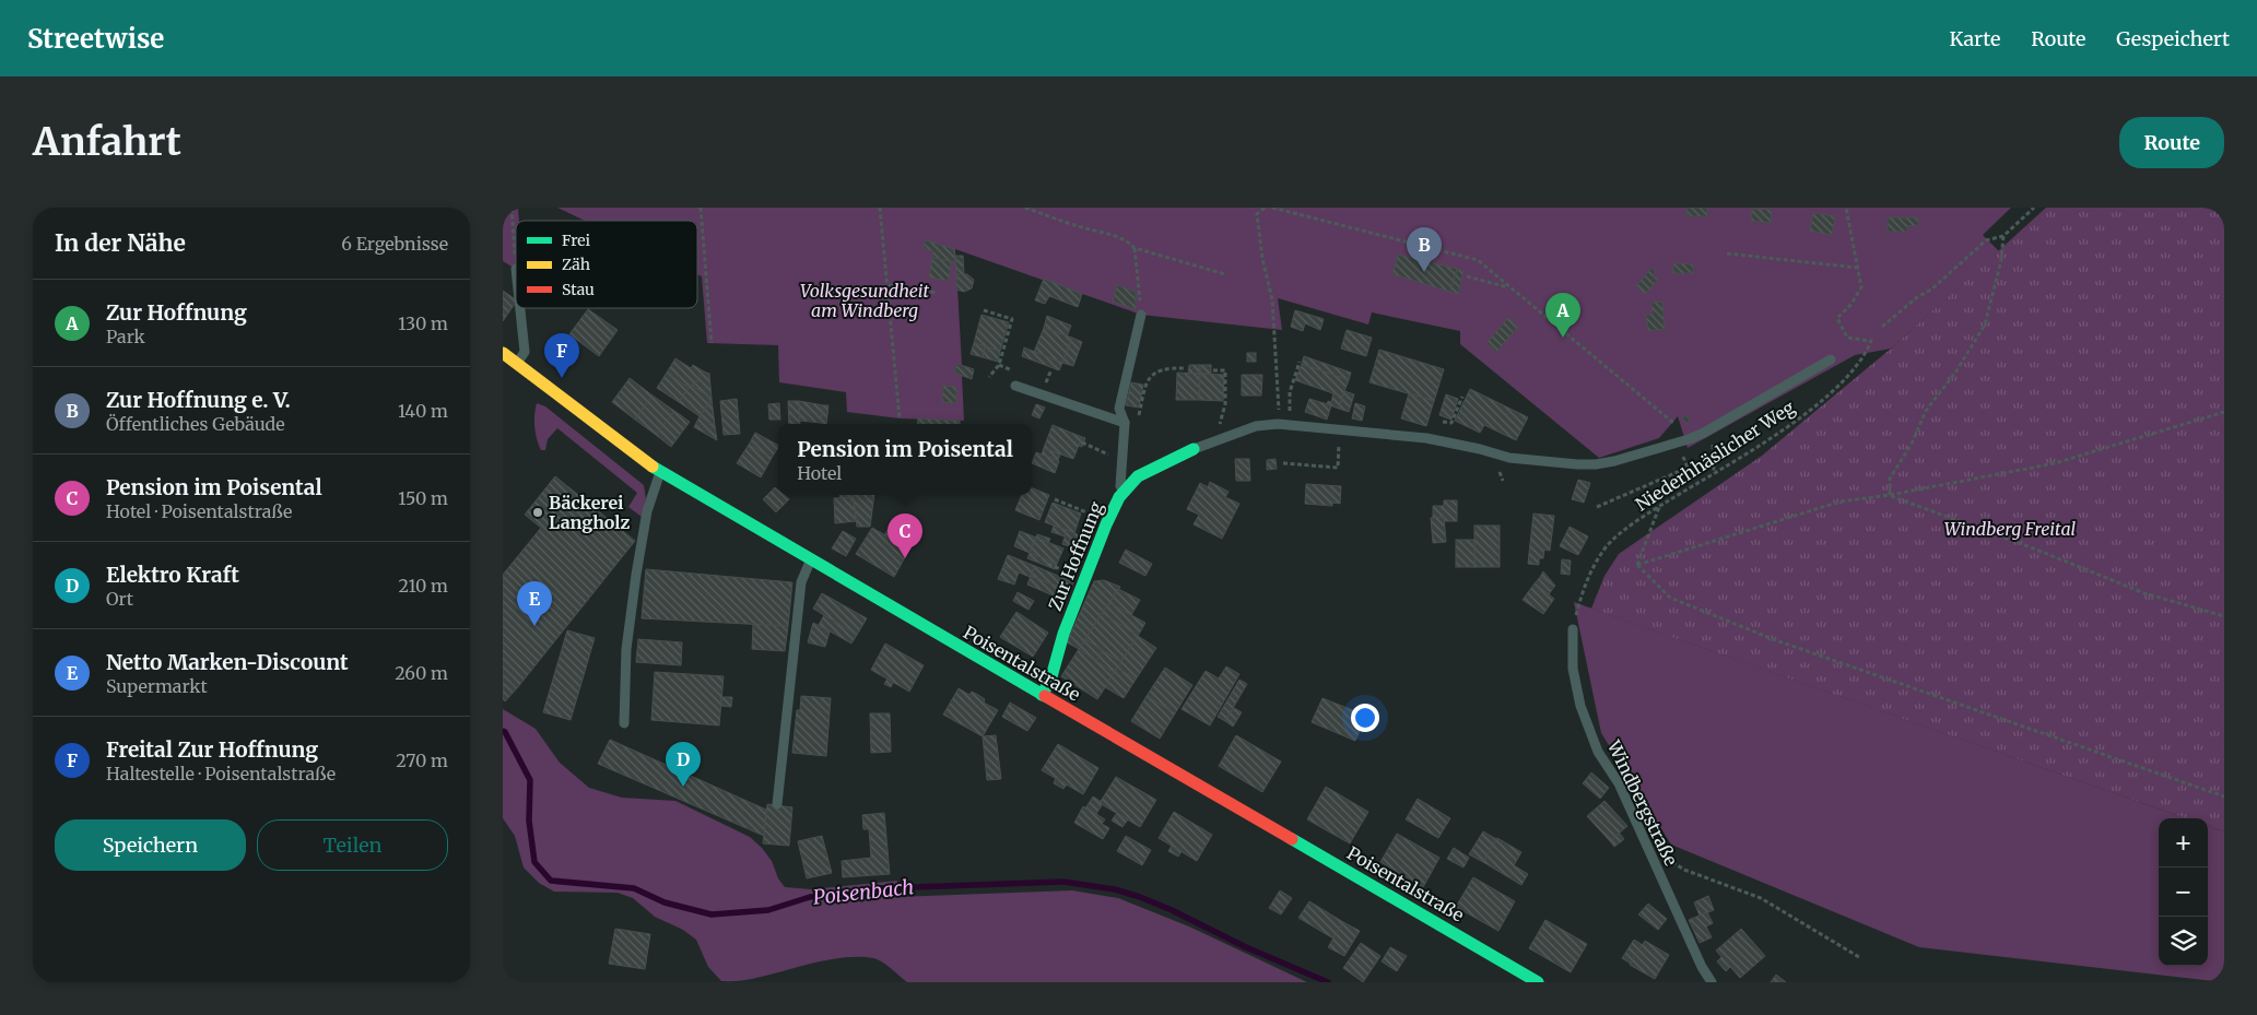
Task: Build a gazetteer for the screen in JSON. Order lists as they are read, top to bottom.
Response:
{
  "streets": {
    "main road": ["Zur Hoffnung", "Poisentalstraße"],
    "lane": ["Windbergstraße"],
    "path": ["Niederhhäslicher Weg"]
  },
  "crossings": [
    ["Zur Hoffnung", "Poisentalstraße"]
  ],
  "water": ["Poisenbach"],
  "parks": ["Volksgesundheit am Windberg", "Windberg Freital"],
  "places": ["Bäckerei Langholz"],
  "legend": ["Frei", "Zäh", "Stau"],
  "page": {
    "header": "Streetwise",
    "nav": ["Karte", "Route", "Gespeichert"],
    "buttons": [
      "Route",
      ["Speichern", "Teilen"]
    ],
    "title": "Anfahrt",
    "heading": ["In der Nähe", "6 Ergebnisse"],
    "pins": [
      "B",
      "A",
      "F",
      "C",
      "E",
      "D"
    ],
    "list": [
      {
        "mark": "A",
        "name": "Zur Hoffnung",
        "note": "Park",
        "value": "130 m"
      },
      {
        "mark": "B",
        "name": "Zur Hoffnung e. V.",
        "note": "Öffentliches Gebäude",
        "value": "140 m"
      },
      {
        "mark": "C",
        "name": "Pension im Poisental",
        "note": "Hotel · Poisentalstraße",
        "value": "150 m"
      },
      {
        "mark": "D",
        "name": "Elektro Kraft",
        "note": "Ort",
        "value": "210 m"
      },
      {
        "mark": "E",
        "name": "Netto Marken-Discount",
        "note": "Supermarkt",
        "value": "260 m"
      },
      {
        "mark": "F",
        "name": "Freital Zur Hoffnung",
        "note": "Haltestelle · Poisentalstraße",
        "value": "270 m"
      }
    ],
    "popup": ["Pension im Poisental", "Hotel"],
    "map_buttons": ["+", "−"]
  }
}
